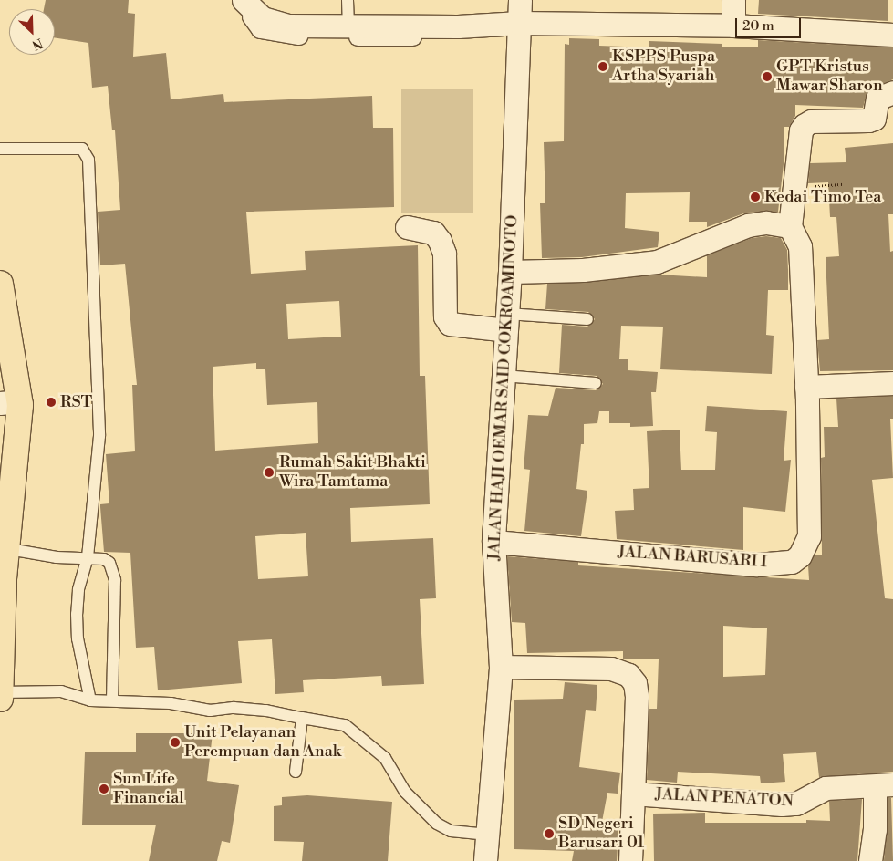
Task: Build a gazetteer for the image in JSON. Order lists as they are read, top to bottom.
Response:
{
  "streets": {
    "street": ["JALAN HAJI OEMAR SAID COKROAMINOTO", "JALAN BARUSARI I", "JALAN PENATON"]
  },
  "crossings": [
    ["JALAN HAJI OEMAR SAID COKROAMINOTO", "JALAN BARUSARI I"],
    ["JALAN HAJI OEMAR SAID COKROAMINOTO", "JALAN PENATON"]
  ],
  "places": [
    "KSPPS Puspa Artha Syariah",
    "GPT Kristus Mawar Sharon",
    "Kedai Timo Tea",
    "RST",
    "Rumah Sakit Bhakti Wira Tamtama",
    "Unit Pelayanan Perempuan dan Anak",
    "Sun Life Financial",
    "SD Negeri Barusari 01"
  ],
  "scale_bar": "20 m",
  "north": "bottom right"
}
